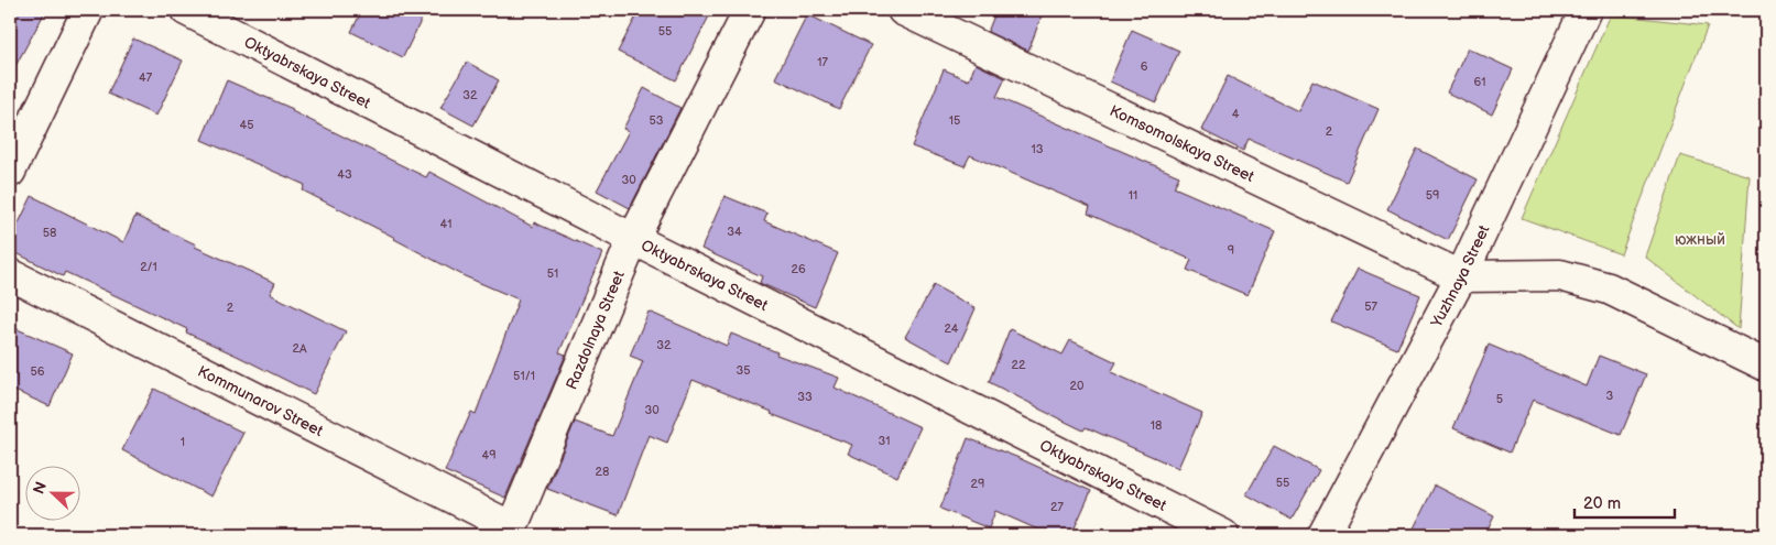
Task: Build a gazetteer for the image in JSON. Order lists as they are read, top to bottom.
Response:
{
  "streets": {
    "street": [
      "Oktyabrskaya Street",
      "Komsomolskaya Street",
      "Yuzhnaya Street",
      "Razdolnaya Street",
      "Kommunarov Street"
    ]
  },
  "crossings": [
    ["Oktyabrskaya Street", "Razdolnaya Street"],
    ["Komsomolskaya Street", "Yuzhnaya Street"],
    ["Razdolnaya Street", "Kommunarov Street"]
  ],
  "parks": ["южный"],
  "house_numbers": [
    "55",
    "17",
    "6",
    "47",
    "61",
    "32",
    "4",
    "53",
    "15",
    "45",
    "2",
    "13",
    "43",
    "30",
    "11",
    "59",
    "41",
    "34",
    "58",
    "9",
    "2/1",
    "26",
    "51",
    "57",
    "2",
    "24",
    "32",
    "2А",
    "22",
    "35",
    "56",
    "51/1",
    "20",
    "3",
    "33",
    "5",
    "30",
    "18",
    "31",
    "1",
    "49",
    "28",
    "55",
    "29",
    "27"
  ],
  "scale_bar": "20 m",
  "north": "left"
}
